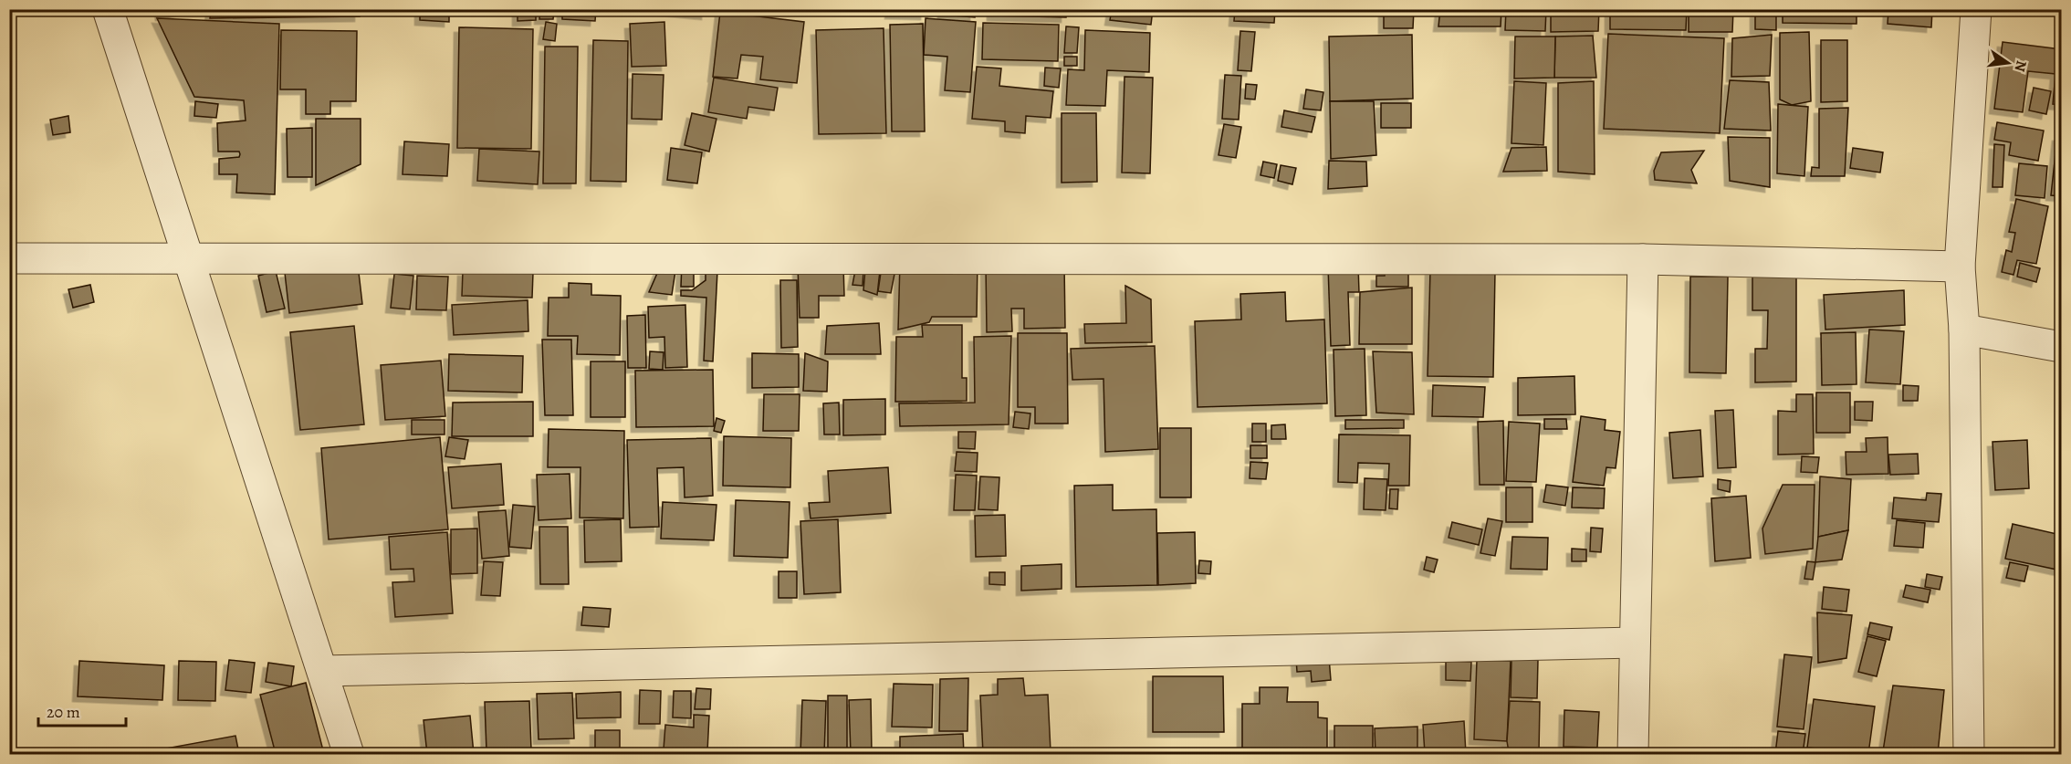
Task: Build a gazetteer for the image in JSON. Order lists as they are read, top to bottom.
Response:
{
  "scale_bar": "20 m",
  "north": "right"
}
